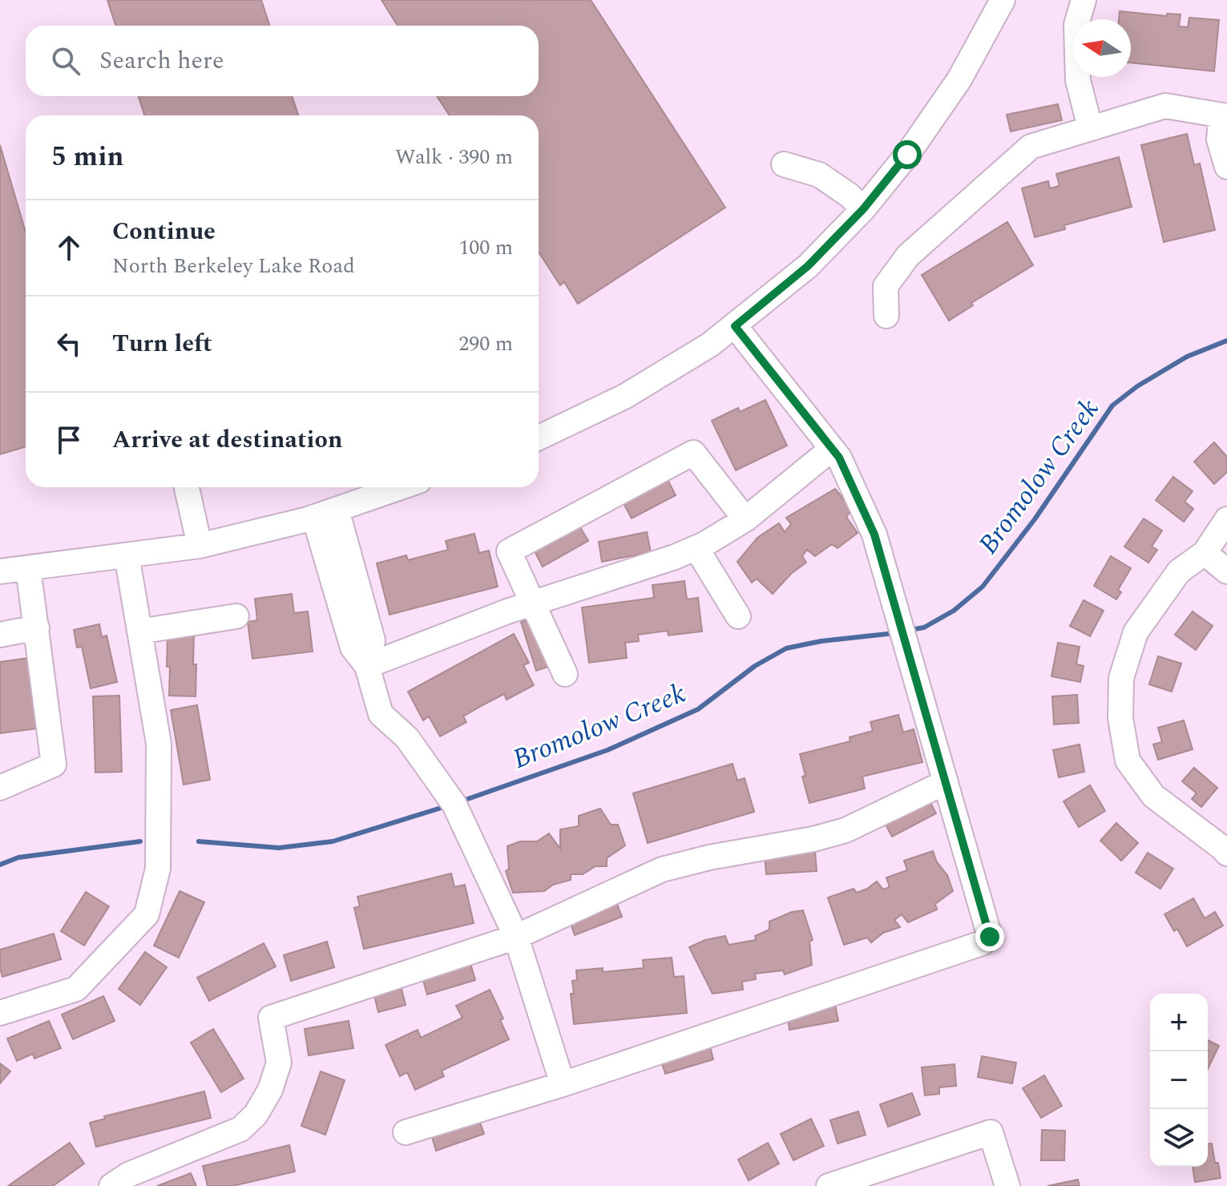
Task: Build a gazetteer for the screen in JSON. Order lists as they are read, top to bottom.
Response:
{
  "water": ["Bromolow Creek"],
  "north": "left",
  "page": {
    "search": "Search here",
    "heading": ["5 min", "Walk · 390 m"],
    "list": [
      ["Continue", "North Berkeley Lake Road", "100 m"],
      ["Turn left", "290 m"],
      "Arrive at destination"
    ],
    "map_buttons": ["+", "−"]
  }
}
